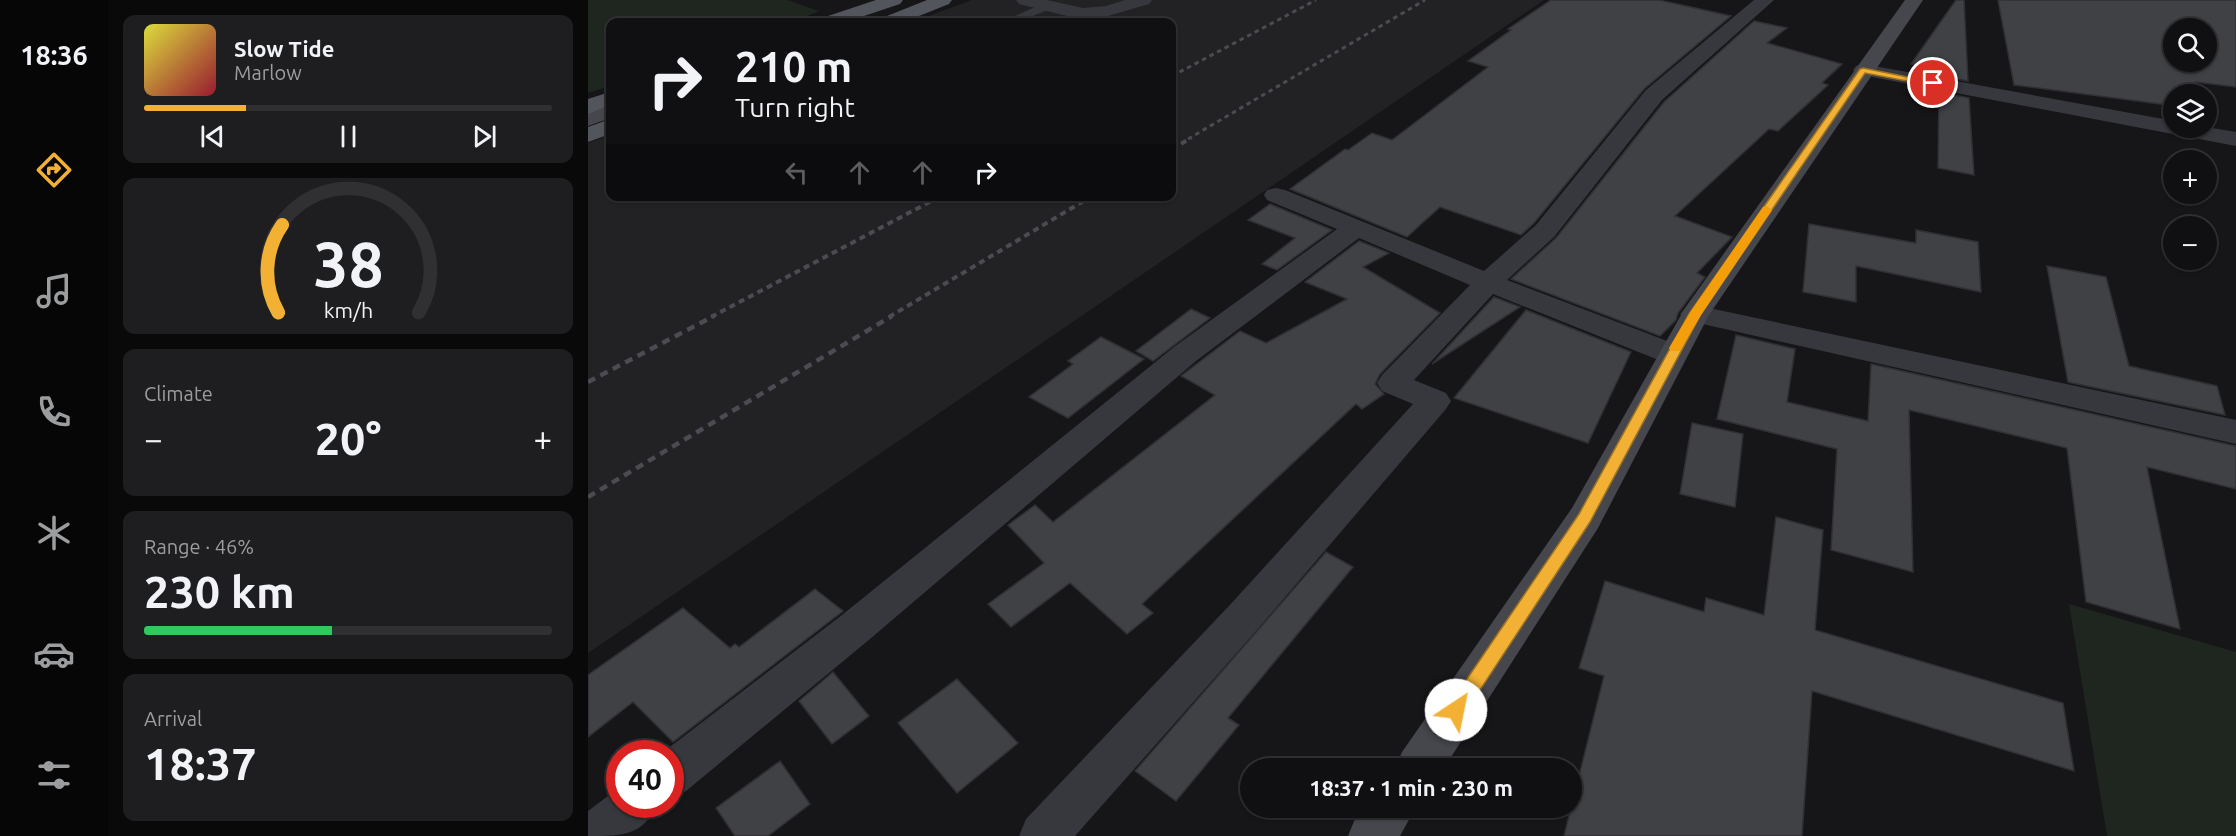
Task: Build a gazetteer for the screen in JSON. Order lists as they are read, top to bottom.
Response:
{
  "page": {
    "tabs": "18:36",
    "map_buttons": ["+", "−"],
    "turn": ["210 m", "Turn right"],
    "song": ["Slow Tide", "Marlow"],
    "tile": [
      "Climate",
      ["Range · 46%", "230 km"],
      ["Arrival", "18:37"]
    ],
    "heat": ["−", "20°", "+"],
    "limit": "40",
    "trip": "18:37 · 1 min · 230 m",
    "gauge": ["38", "km/h"]
  }
}
